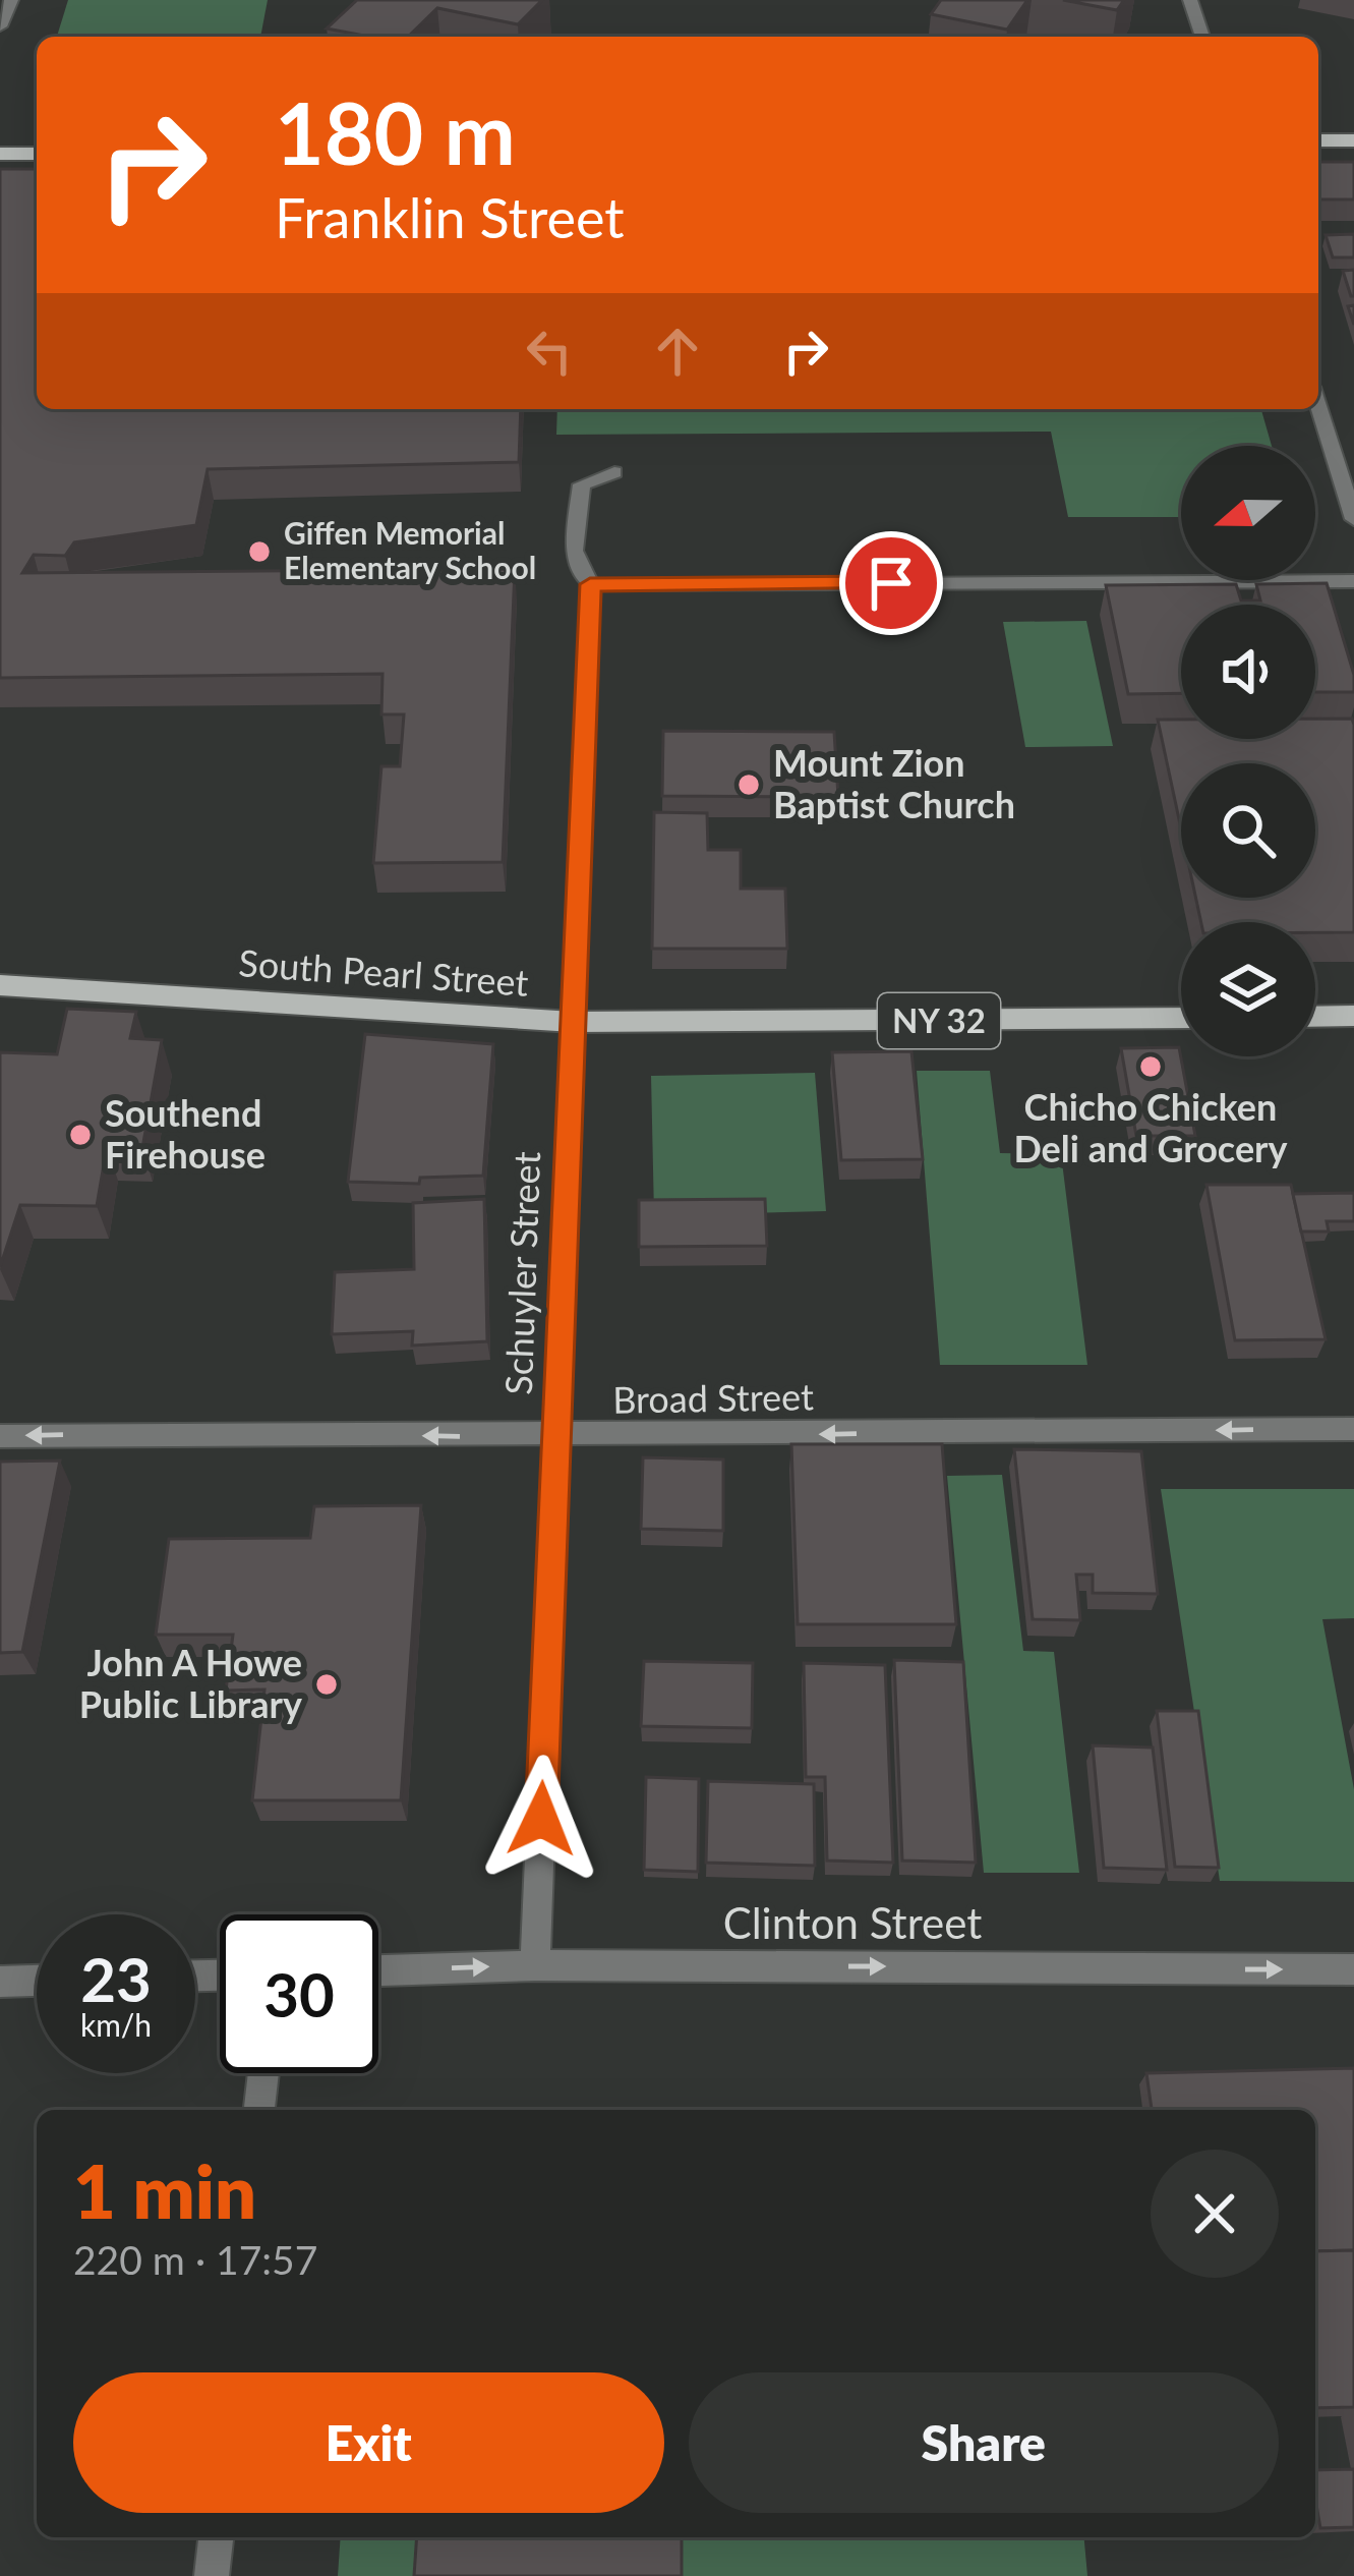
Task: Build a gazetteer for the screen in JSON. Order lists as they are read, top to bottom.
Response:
{
  "streets": {
    "main road": ["South Pearl Street", "NY 32"],
    "street": ["Schuyler Street", "Broad Street", "Clinton Street"]
  },
  "crossings": [
    ["South Pearl Street", "Schuyler Street"],
    ["Schuyler Street", "Broad Street"],
    ["Schuyler Street", "Clinton Street"]
  ],
  "one_way": ["Broad Street", "Clinton Street"],
  "places": [
    "Giffen Memorial Elementary School",
    "Mount Zion Baptist Church",
    "Chicho Chicken Deli and Grocery",
    "Southend Firehouse",
    "John A Howe Public Library"
  ],
  "north": "left",
  "page": {
    "turn": ["180 m", "Franklin Street"],
    "speed": "23 km/h",
    "limit": "30",
    "heading": ["1 min", "220 m · 17:57"],
    "buttons": ["Exit", "Share"]
  }
}
